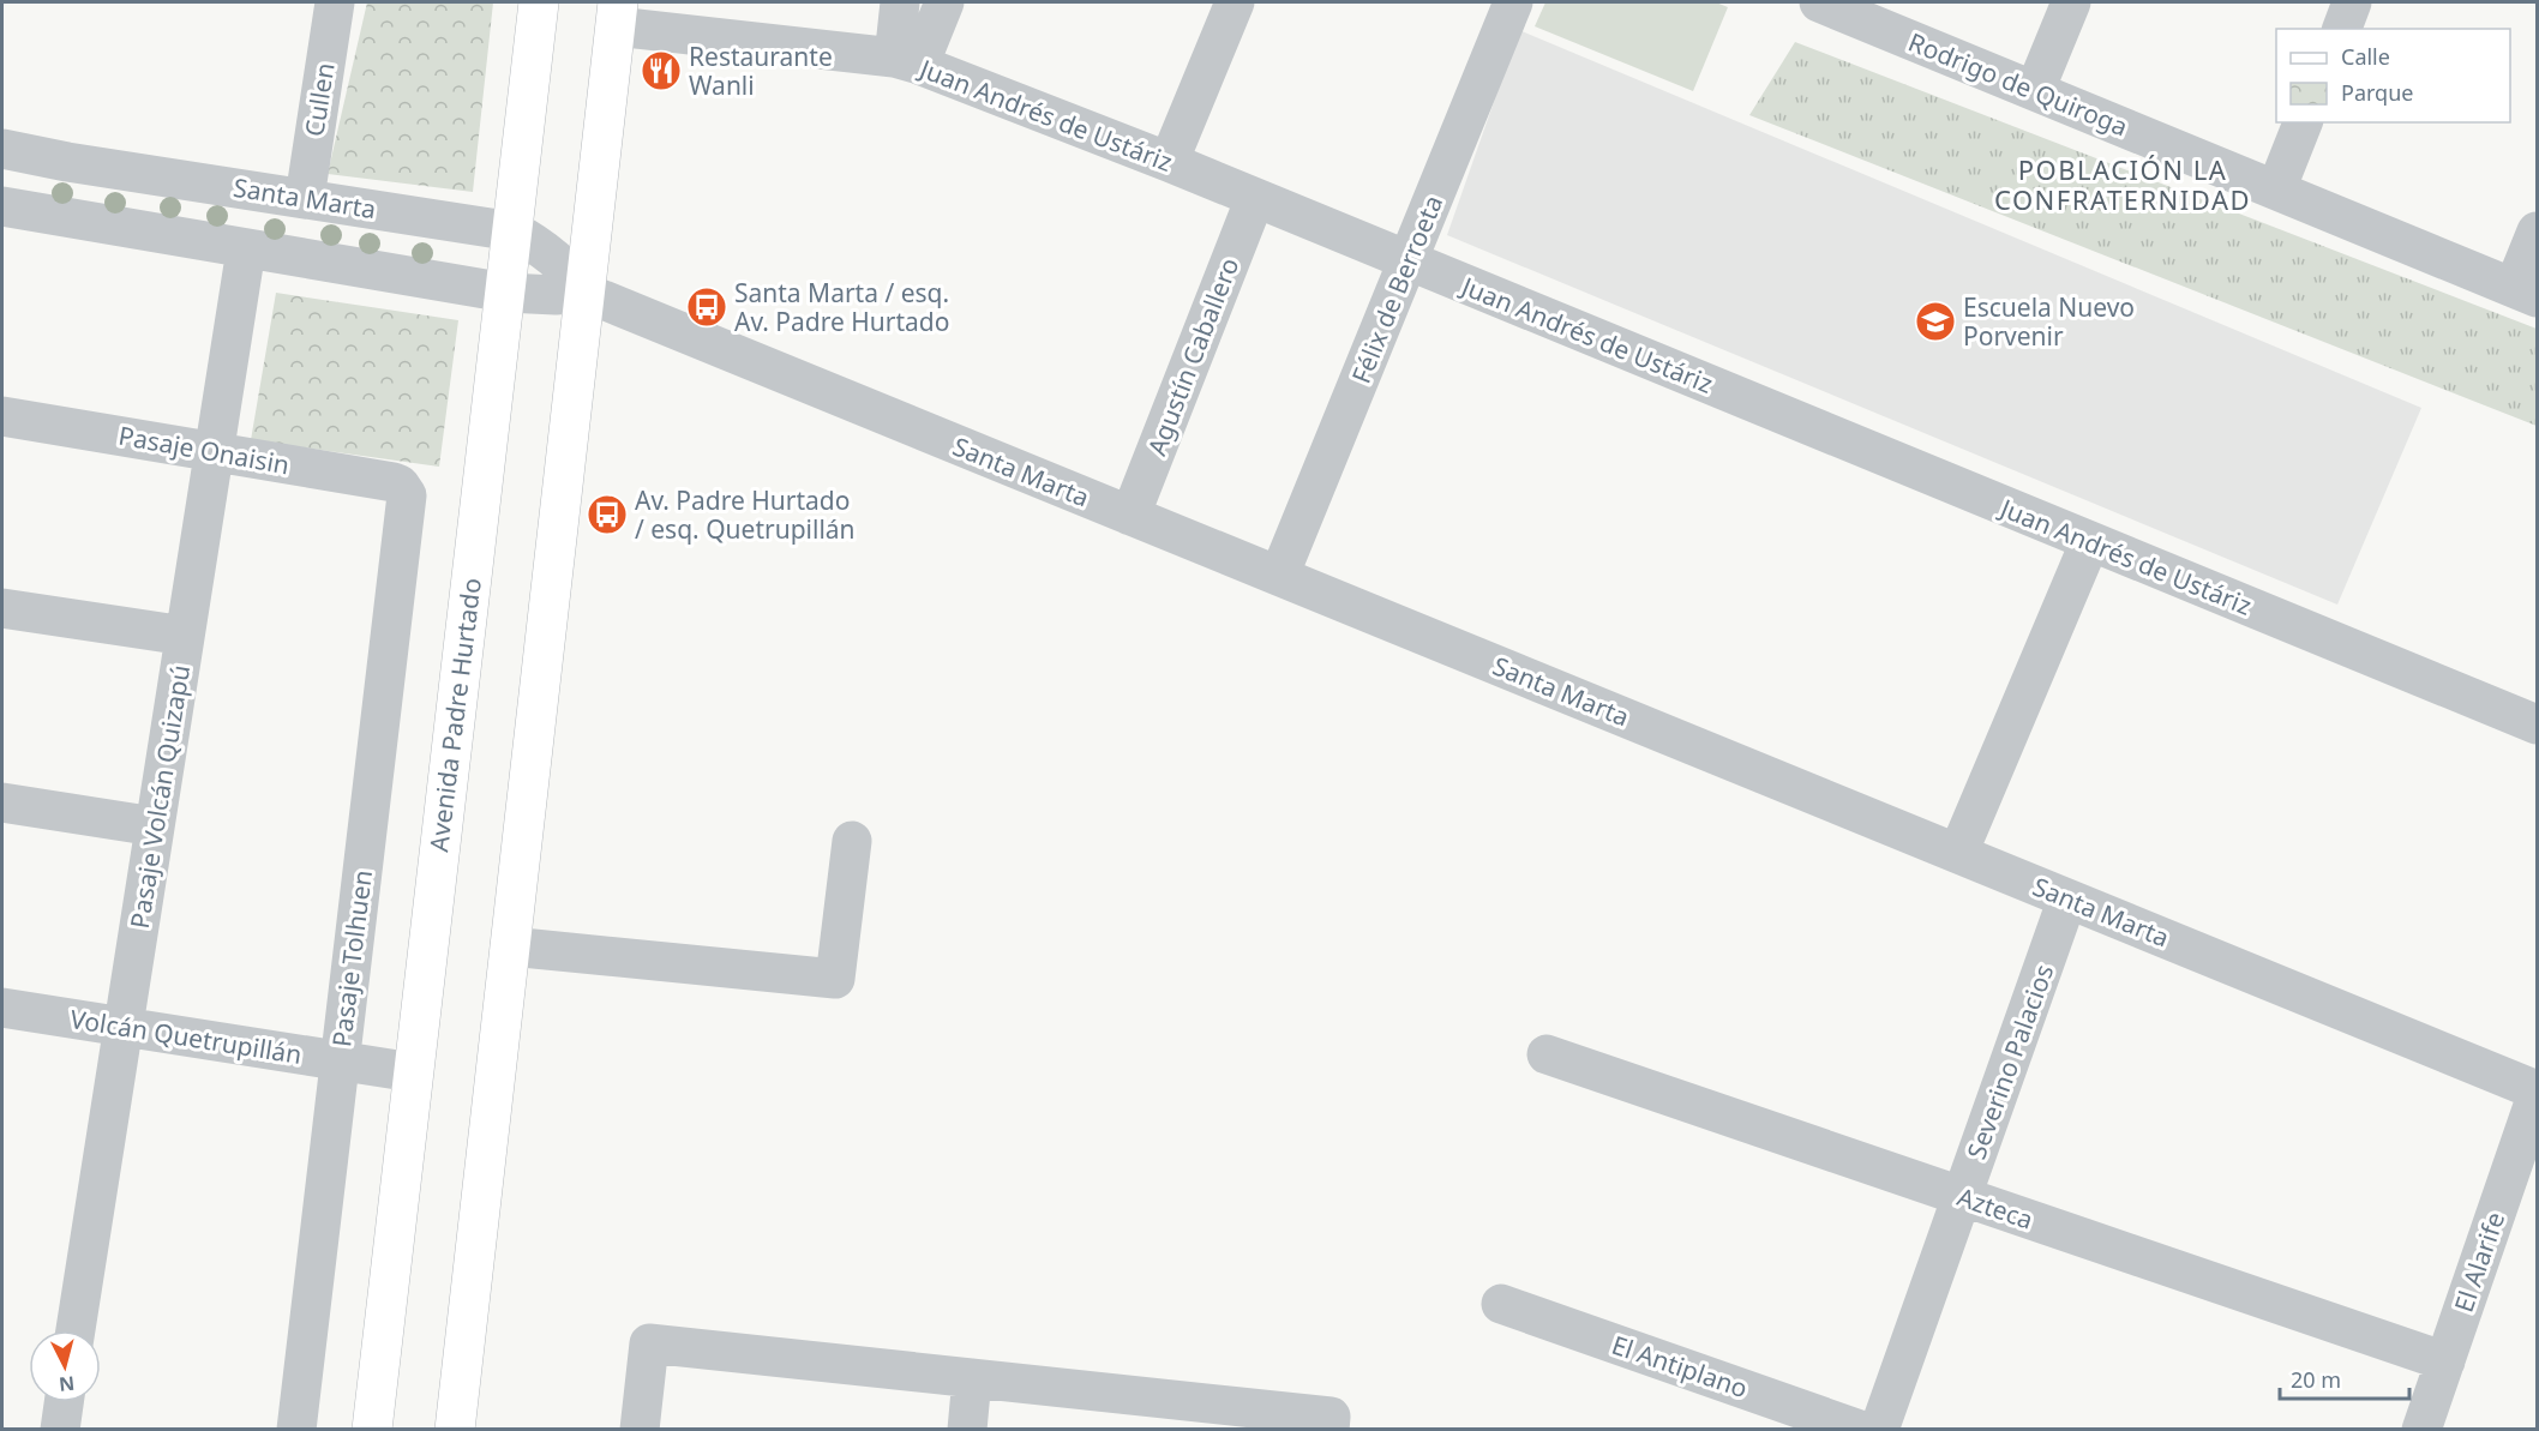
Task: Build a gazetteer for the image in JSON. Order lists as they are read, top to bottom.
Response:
{
  "streets": {
    "main road": ["Avenida Padre Hurtado"],
    "street": [
      "Rodrigo de Quiroga",
      "Cullen",
      "Juan Andrés de Ustáriz",
      "Santa Marta",
      "Félix de Berroeta",
      "Agustín Caballero",
      "Pasaje Onaisin",
      "Pasaje Volcán Quizapú",
      "Pasaje Tolhuen",
      "Volcán Quetrupillán",
      "Severino Palacios",
      "Azteca",
      "El Alarife",
      "El Antiplano"
    ]
  },
  "crossings": [
    ["Cullen", "Santa Marta"],
    ["Juan Andrés de Ustáriz", "Félix de Berroeta"],
    ["Juan Andrés de Ustáriz", "Agustín Caballero"],
    ["Santa Marta", "Félix de Berroeta"],
    ["Santa Marta", "Agustín Caballero"],
    ["Santa Marta", "Avenida Padre Hurtado"],
    ["Santa Marta", "Pasaje Volcán Quizapú"],
    ["Santa Marta", "Severino Palacios"],
    ["Santa Marta", "El Alarife"],
    ["Pasaje Onaisin", "Pasaje Volcán Quizapú"],
    ["Pasaje Onaisin", "Pasaje Tolhuen"],
    ["Avenida Padre Hurtado", "Volcán Quetrupillán"],
    ["Pasaje Volcán Quizapú", "Volcán Quetrupillán"],
    ["Pasaje Tolhuen", "Volcán Quetrupillán"],
    ["Severino Palacios", "Azteca"],
    ["Azteca", "El Alarife"]
  ],
  "districts": ["POBLACIÓN LA CONFRATERNIDAD"],
  "places": {
    "restaurant": ["Restaurante Wanli"],
    "bus stop": ["Santa Marta / esq. Av. Padre Hurtado", "Av. Padre Hurtado / esq. Quetrupillán"],
    "school or university": ["Escuela Nuevo Porvenir"]
  },
  "legend": ["Calle", "Parque"],
  "scale_bar": "20 m",
  "north": "bottom"
}
